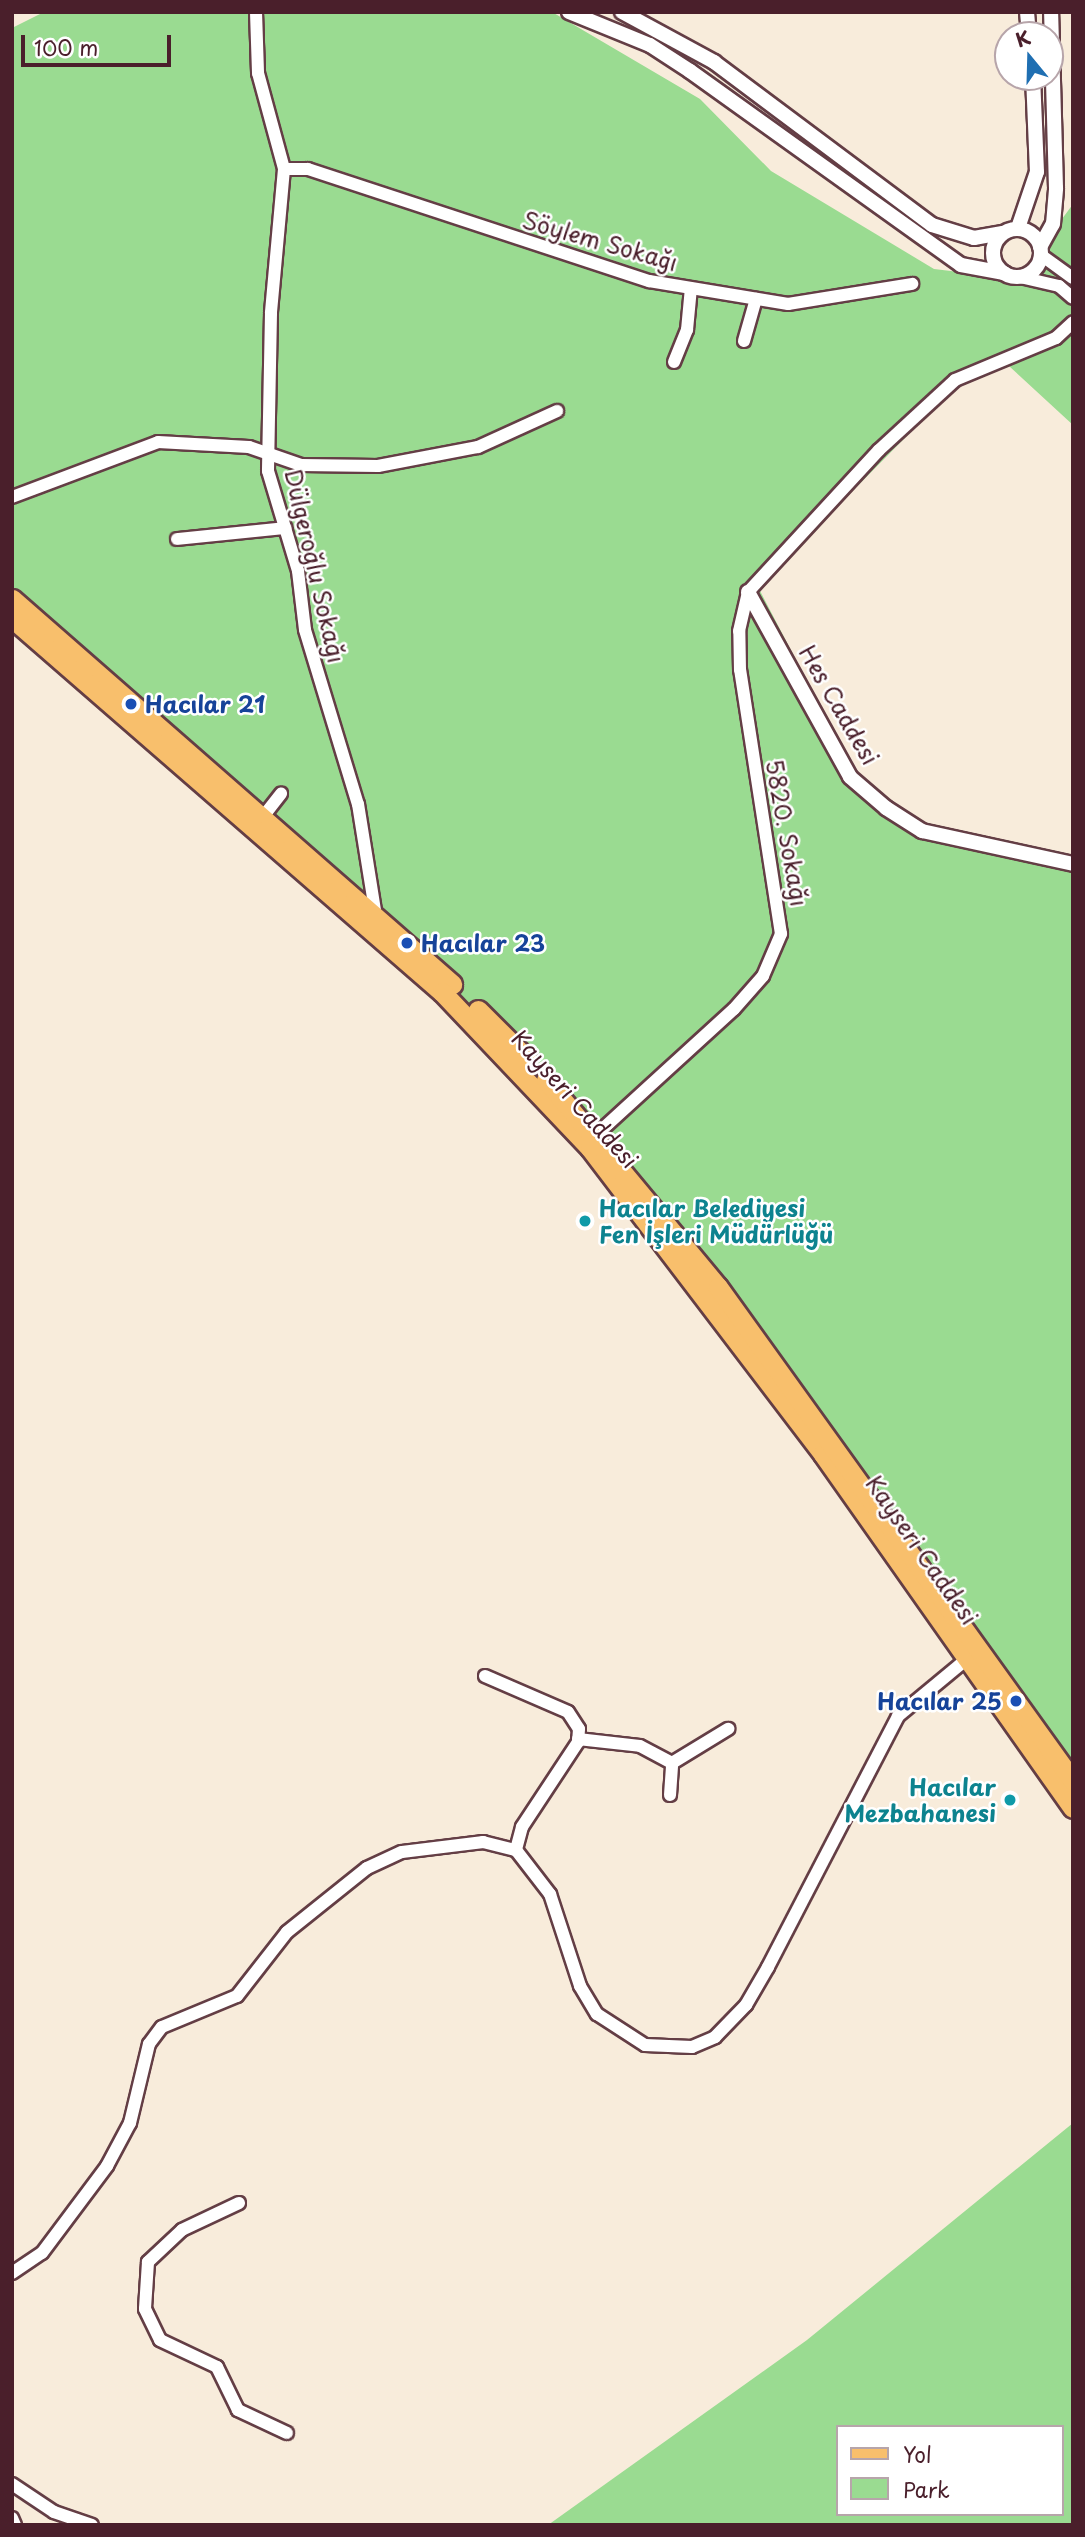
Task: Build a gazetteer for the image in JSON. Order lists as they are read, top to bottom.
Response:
{
  "streets": {
    "main road": ["Kayseri Caddesi"],
    "street": [
      "Söylem Sokağı",
      "Dülgeroğlu Sokağı",
      "Hes Caddesi",
      "5820. Sokağı"
    ]
  },
  "crossings": [
    ["Söylem Sokağı", "Dülgeroğlu Sokağı"],
    ["Dülgeroğlu Sokağı", "Kayseri Caddesi"],
    ["Hes Caddesi", "5820. Sokağı"],
    ["5820. Sokağı", "Kayseri Caddesi"]
  ],
  "places": [
    "Hacılar 21",
    "Hacılar 23",
    "Hacılar Belediyesi Fen İşleri Müdürlüğü",
    "Hacılar 25",
    "Hacılar Mezbahanesi"
  ],
  "legend": ["Yol", "Park"],
  "scale_bar": "100 m",
  "north": "top"
}
